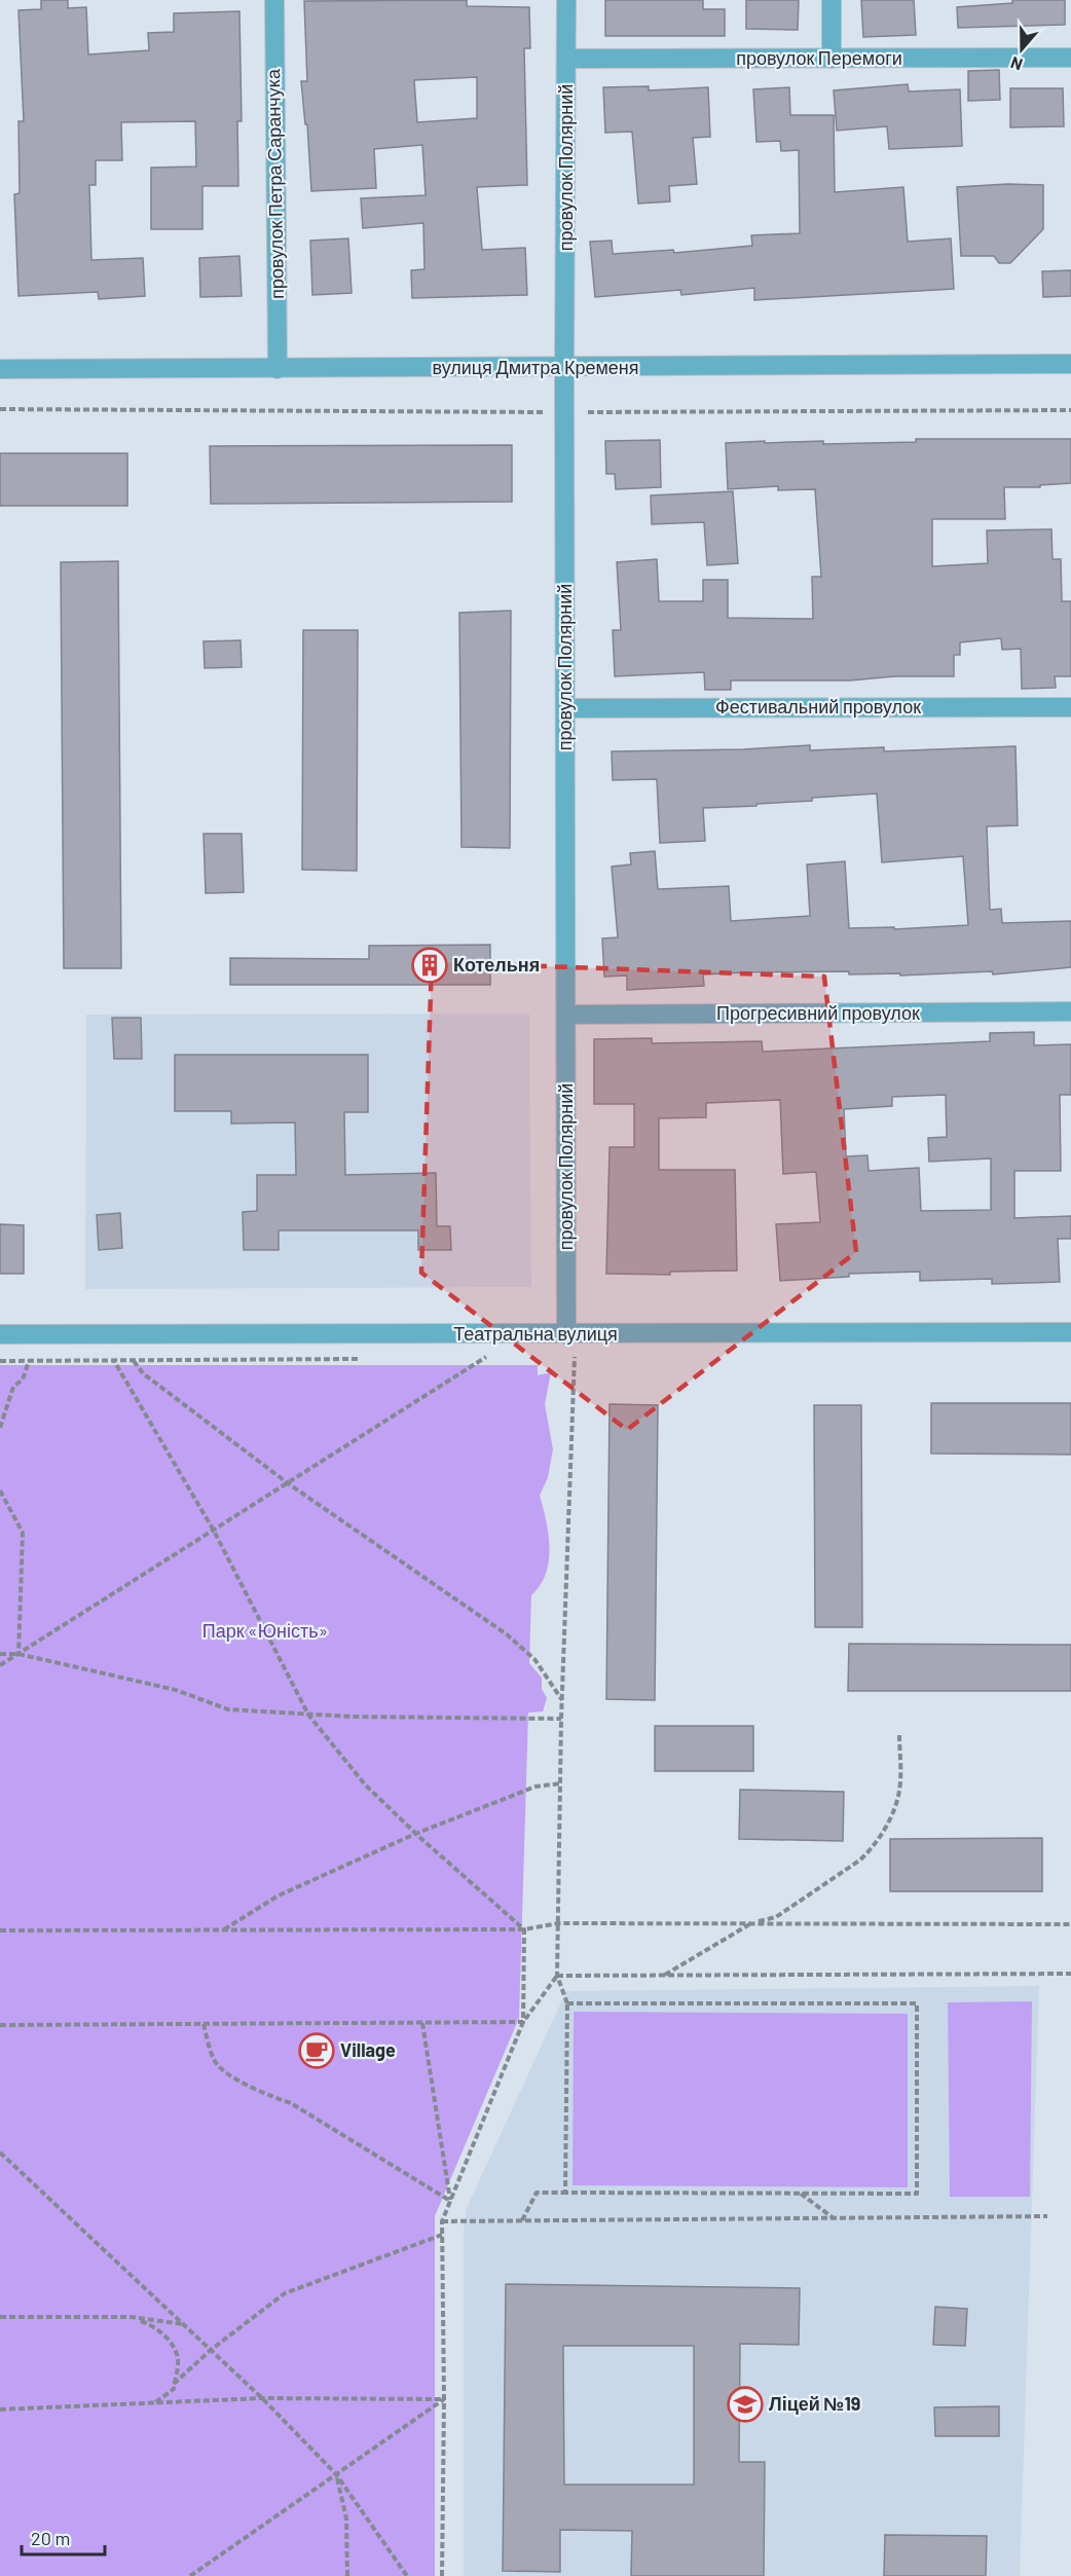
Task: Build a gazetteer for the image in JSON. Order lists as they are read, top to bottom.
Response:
{
  "streets": {
    "street": [
      "провулок Перемоги",
      "провулок Полярний",
      "провулок Петра Саранчука",
      "вулиця Дмитра Кременя",
      "Фестивальний провулок",
      "Прогресивний провулок",
      "Театральна вулиця"
    ]
  },
  "crossings": [
    ["провулок Перемоги", "провулок Полярний"],
    ["провулок Полярний", "вулиця Дмитра Кременя"],
    ["провулок Полярний", "Фестивальний провулок"],
    ["провулок Полярний", "Прогресивний провулок"],
    ["провулок Полярний", "Театральна вулиця"],
    ["провулок Петра Саранчука", "вулиця Дмитра Кременя"]
  ],
  "parks": ["Парк «Юність»"],
  "places": {
    "building": ["Котельня"],
    "cafe": ["Village"],
    "school or university": ["Ліцей №19"]
  },
  "scale_bar": "20 m",
  "north": "bottom"
}
